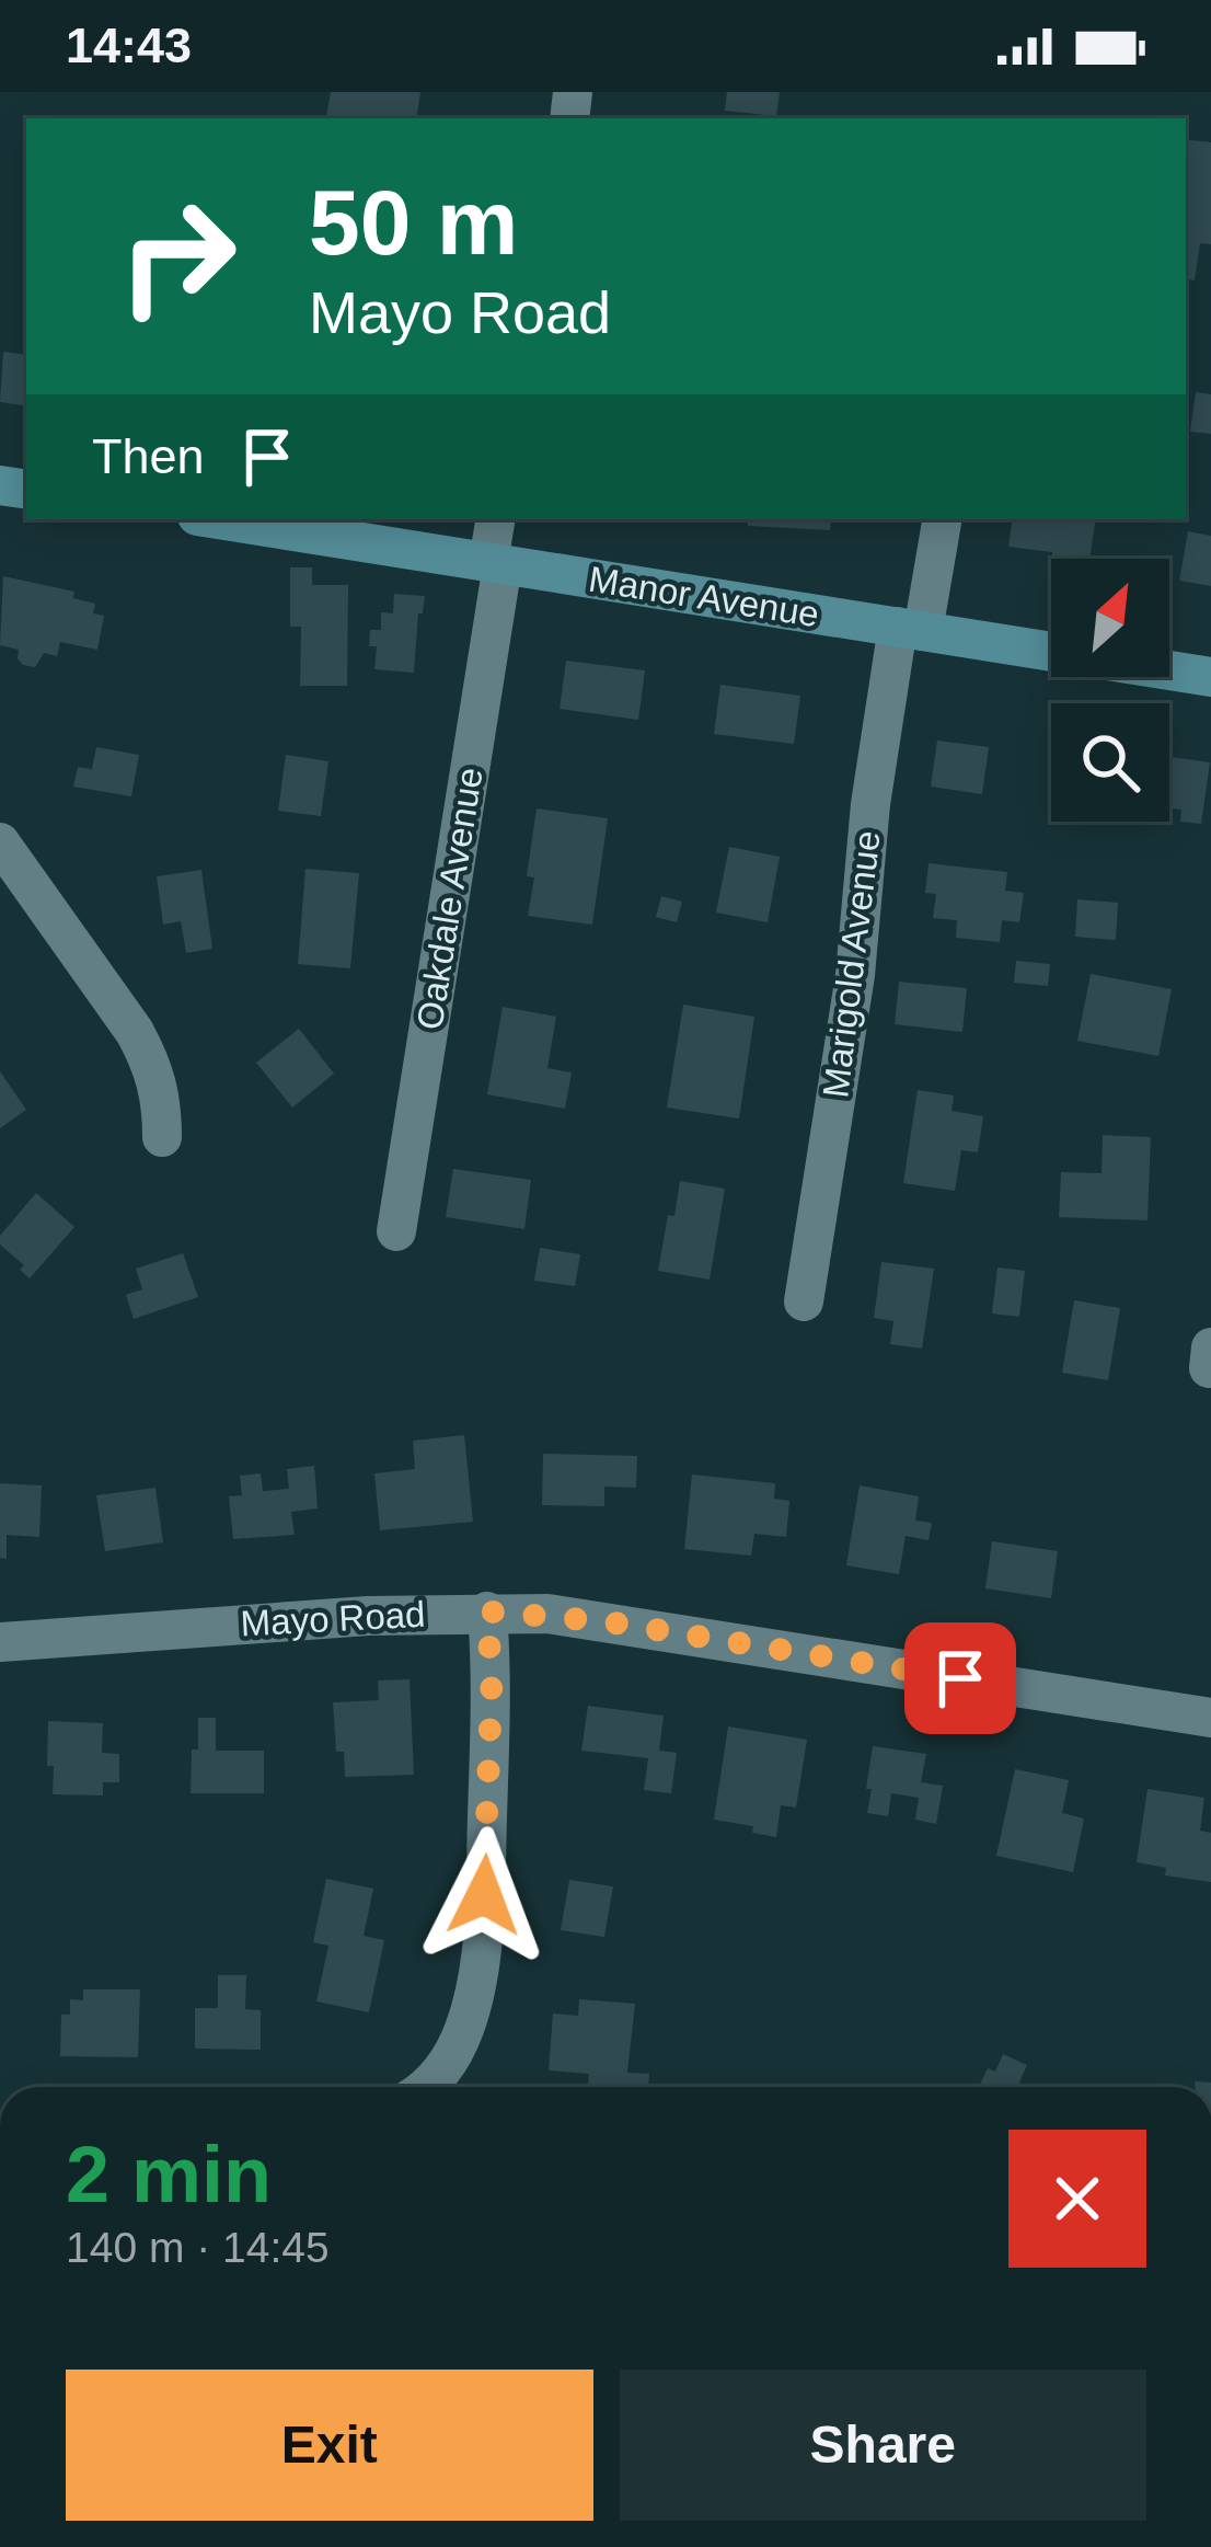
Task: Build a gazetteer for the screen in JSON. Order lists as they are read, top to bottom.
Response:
{
  "streets": {
    "street": [
      "Manor Avenue",
      "Oakdale Avenue",
      "Marigold Avenue",
      "Mayo Road"
    ]
  },
  "crossings": [
    ["Manor Avenue", "Oakdale Avenue"],
    ["Manor Avenue", "Marigold Avenue"]
  ],
  "north": "top right",
  "page": {
    "status": "14:43",
    "turn": ["50 m", "Mayo Road"],
    "then": "Then",
    "heading": ["2 min", "140 m · 14:45"],
    "buttons": ["Exit", "Share"]
  }
}
